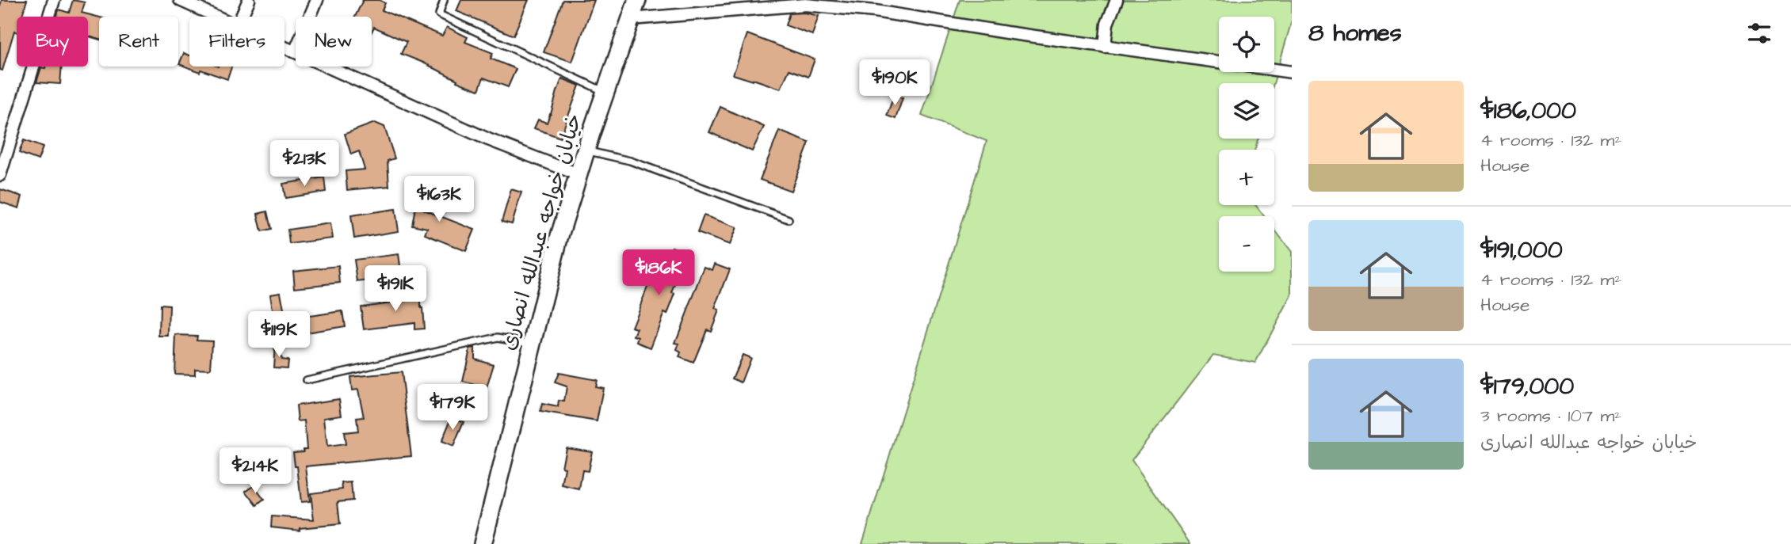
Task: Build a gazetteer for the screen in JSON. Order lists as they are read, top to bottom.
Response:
{
  "streets": {
    "street": ["خیابان خواجه عبدالله انصاری"]
  },
  "page": {
    "heading": "8 homes",
    "map_buttons": ["+", "−"],
    "chip": [
      "Buy",
      "Rent",
      "Filters",
      "New"
    ],
    "price": [
      "$190K",
      "$213K",
      "$163K",
      "$186K",
      "$191K",
      "$119K",
      "$179K",
      "$214K"
    ],
    "list": [
      {
        "name": "$186,000",
        "note": "4 rooms · 132 m² · House"
      },
      {
        "name": "$191,000",
        "note": "4 rooms · 132 m² · House"
      },
      {
        "name": "$179,000",
        "note": "3 rooms · 107 m² · خیابان خواجه عبدالله انصاری"
      }
    ]
  }
}
